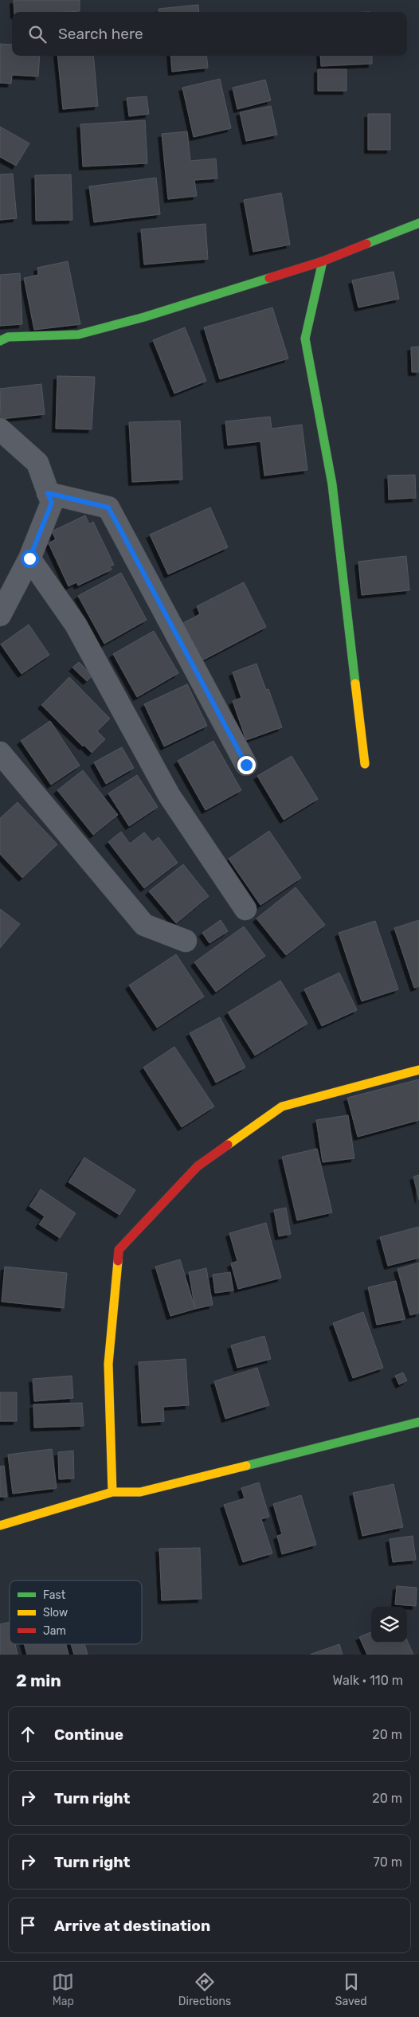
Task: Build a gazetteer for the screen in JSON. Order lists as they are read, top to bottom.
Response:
{
  "legend": ["Fast", "Slow", "Jam"],
  "page": {
    "search": "Search here",
    "heading": ["2 min", "Walk · 110 m"],
    "list": [
      ["Continue", "20 m"],
      ["Turn right", "20 m"],
      ["Turn right", "70 m"],
      "Arrive at destination"
    ],
    "nav": ["Map", "Directions", "Saved"]
  }
}
